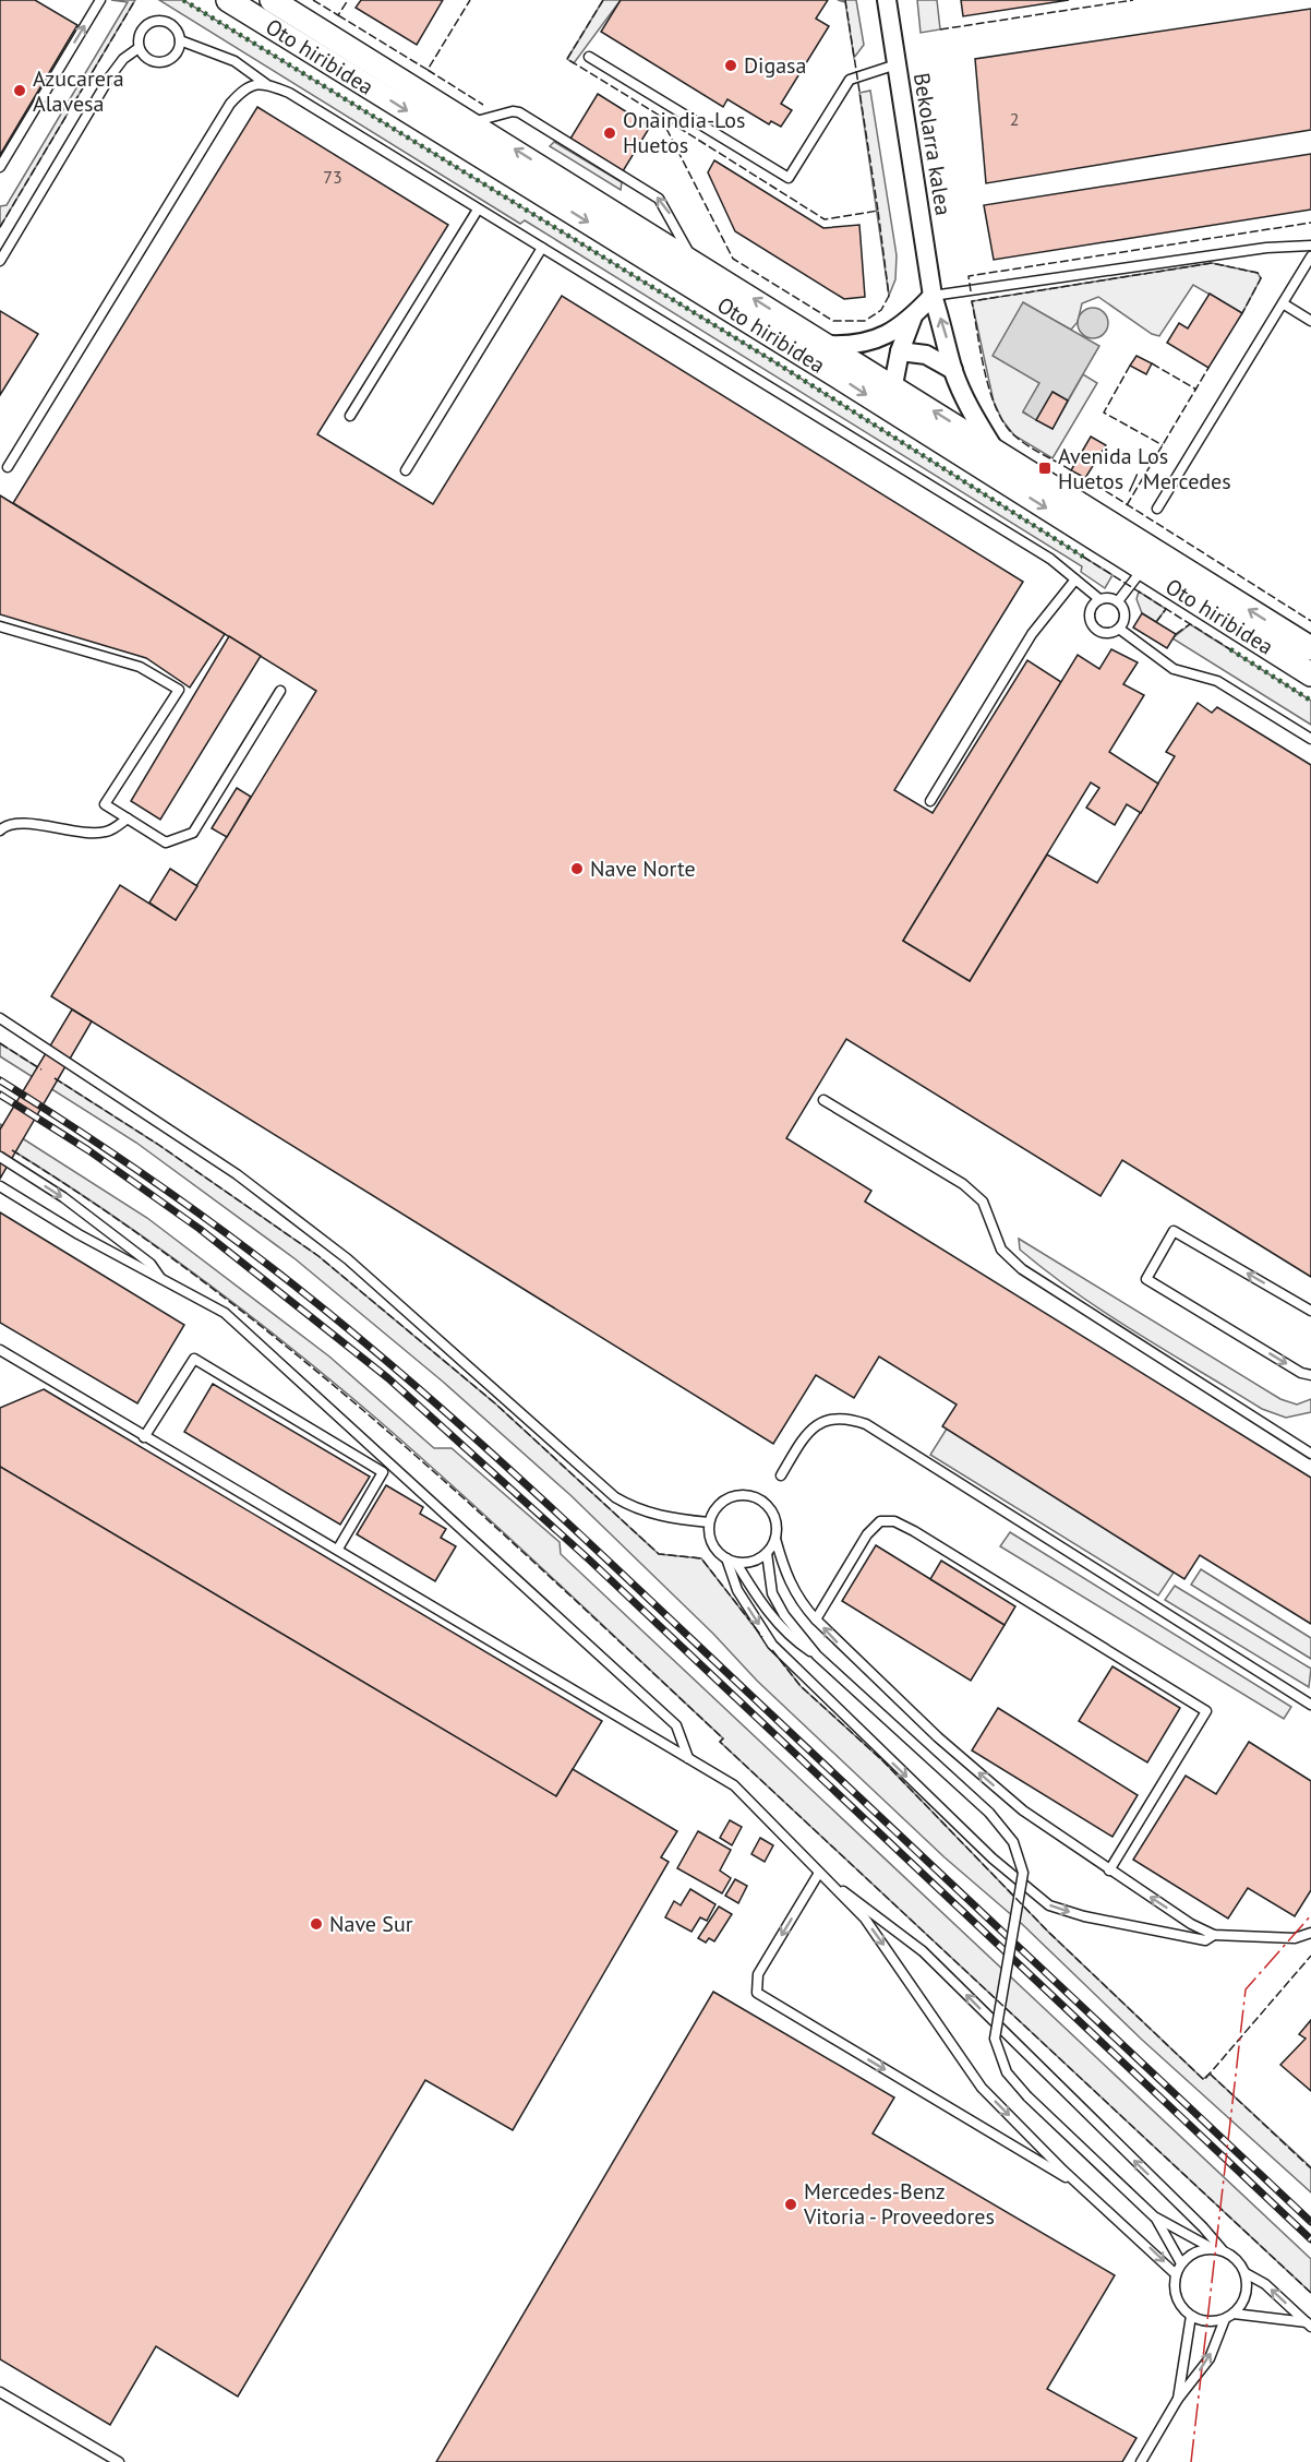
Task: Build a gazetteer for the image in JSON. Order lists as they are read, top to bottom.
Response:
{
  "streets": {
    "street": ["Oto hiribidea", "Bekolarra kalea"]
  },
  "crossings": [
    ["Oto hiribidea", "Bekolarra kalea"]
  ],
  "places": {
    "other": [
      "Digasa",
      "Azucarera Alavesa",
      "Onaindia-Los Huetos",
      "Nave Norte",
      "Nave Sur",
      "Mercedes-Benz Vitoria - Proveedores"
    ],
    "transit": ["Avenida Los Huetos / Mercedes"]
  },
  "house_numbers": ["2", "73"]
}
